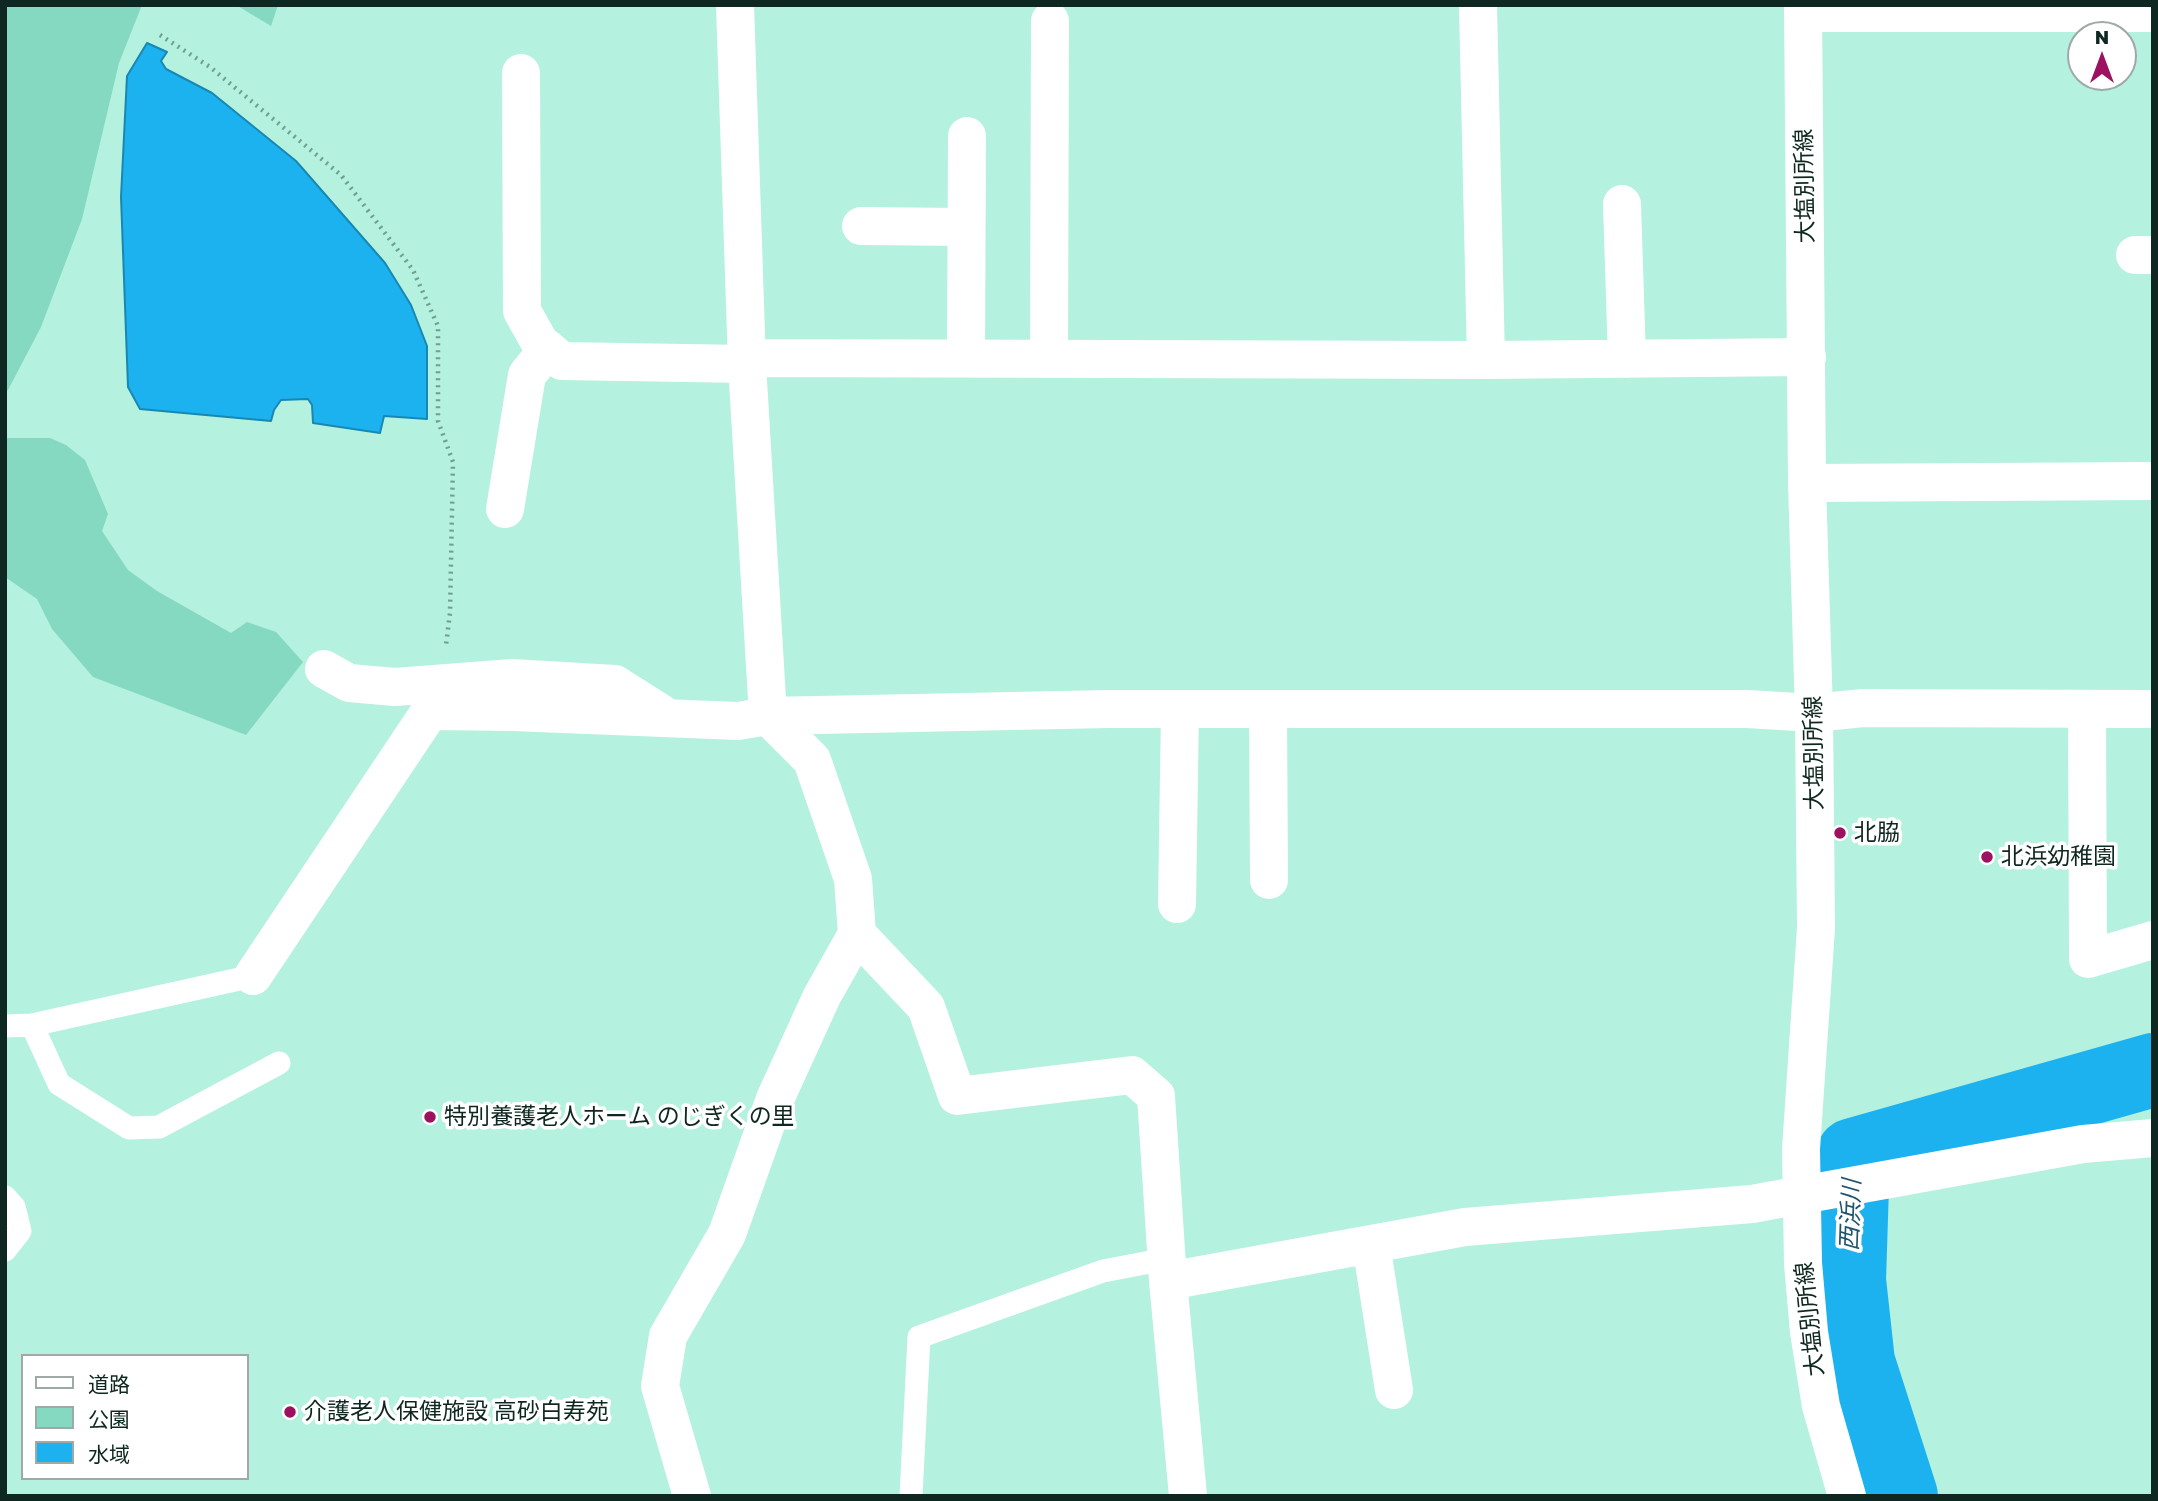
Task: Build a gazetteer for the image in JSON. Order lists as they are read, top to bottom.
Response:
{
  "streets": {
    "street": ["大塩別所線"]
  },
  "water": ["西浜川"],
  "places": [
    "北脇",
    "北浜幼稚園",
    "特別養護老人ホーム のじぎくの里",
    "介護老人保健施設 高砂白寿苑"
  ],
  "legend": ["道路", "公園", "水域"],
  "north": "top"
}
